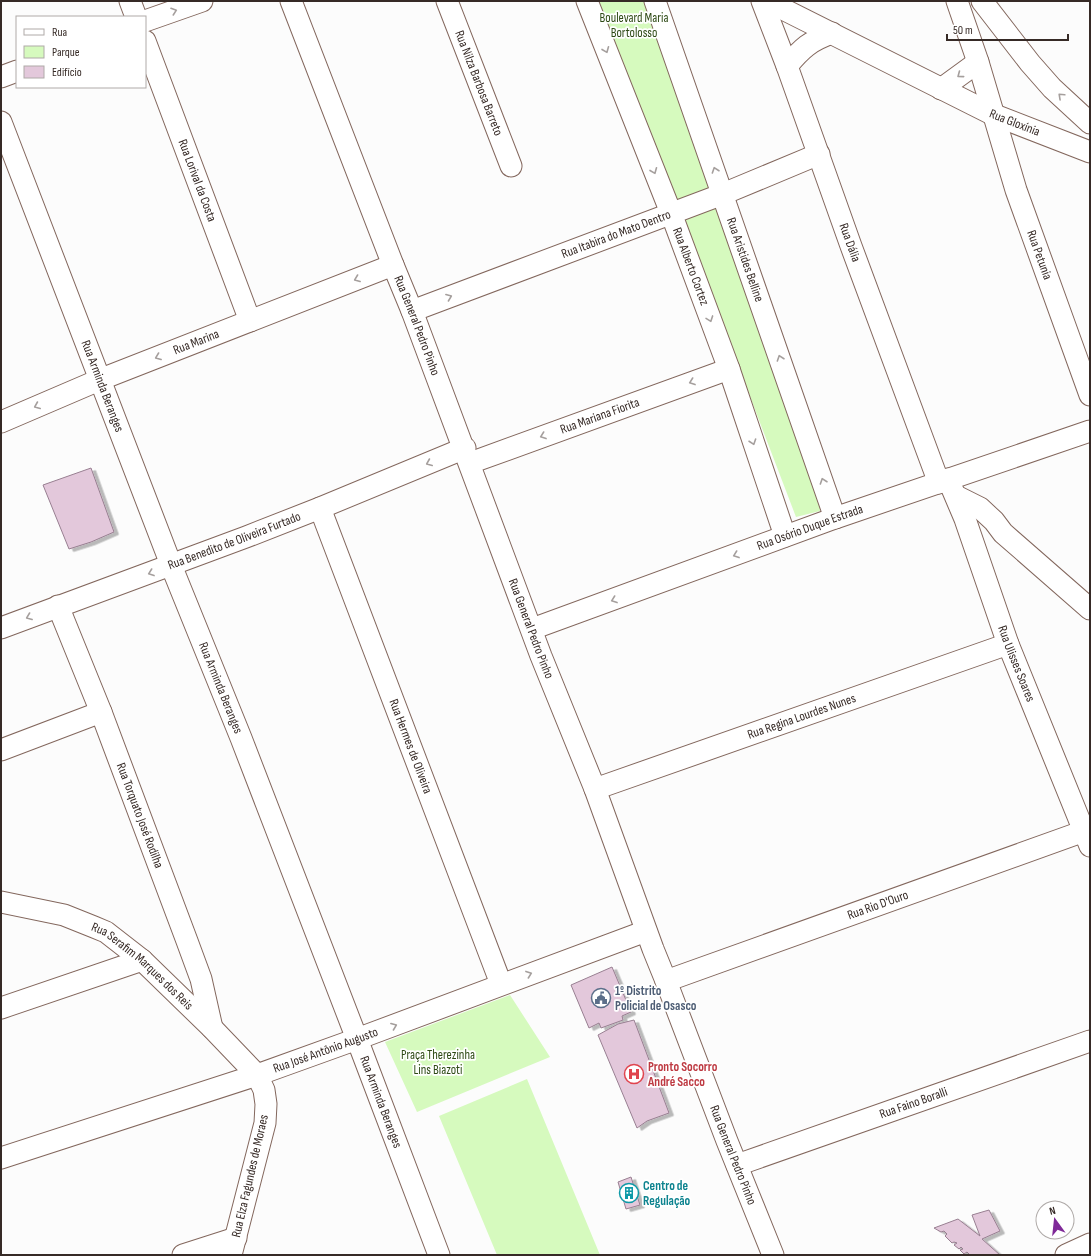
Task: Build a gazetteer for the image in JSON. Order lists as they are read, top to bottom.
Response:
{
  "streets": {
    "street": [
      "Rua Nilza Barbosa Barreto",
      "Rua Gloxínia",
      "Rua Lorival da Costa",
      "Rua Itabira do Mato Dentro",
      "Rua Dália",
      "Rua Petunia",
      "Rua Aristides Belline",
      "Rua Alberto Cortez",
      "Rua General Pedro Pinho",
      "Rua Marina",
      "Rua Arminda Beranges",
      "Rua Mariana Fiorita",
      "Rua Osório Duque Estrada",
      "Rua Benedito de Oliveira Furtado",
      "Rua Ulisses Soares",
      "Rua Regina Lourdes Nunes",
      "Rua Hermes de Oliveira",
      "Rua Torquato José Rodilha",
      "Rua Rio D'Ouro",
      "Rua Serafim Marques dos Reis",
      "Rua José Antônio Augusto",
      "Rua Faino Boralli",
      "Rua Elza Fagundes de Moraes"
    ]
  },
  "crossings": [
    ["Rua Gloxínia", "Rua Petunia"],
    ["Rua Lorival da Costa", "Rua Marina"],
    ["Rua Itabira do Mato Dentro", "Rua Dália"],
    ["Rua Itabira do Mato Dentro", "Rua Aristides Belline"],
    ["Rua Itabira do Mato Dentro", "Rua Alberto Cortez"],
    ["Rua Itabira do Mato Dentro", "Rua General Pedro Pinho"],
    ["Rua Dália", "Rua Osório Duque Estrada"],
    ["Rua Dália", "Rua Ulisses Soares"],
    ["Rua Aristides Belline", "Rua Osório Duque Estrada"],
    ["Rua Alberto Cortez", "Rua Mariana Fiorita"],
    ["Rua Alberto Cortez", "Rua Osório Duque Estrada"],
    ["Rua General Pedro Pinho", "Rua Marina"],
    ["Rua General Pedro Pinho", "Rua Mariana Fiorita"],
    ["Rua General Pedro Pinho", "Rua Osório Duque Estrada"],
    ["Rua General Pedro Pinho", "Rua Benedito de Oliveira Furtado"],
    ["Rua General Pedro Pinho", "Rua Regina Lourdes Nunes"],
    ["Rua General Pedro Pinho", "Rua Rio D'Ouro"],
    ["Rua General Pedro Pinho", "Rua José Antônio Augusto"],
    ["Rua General Pedro Pinho", "Rua Faino Boralli"],
    ["Rua Marina", "Rua Arminda Beranges"],
    ["Rua Arminda Beranges", "Rua Benedito de Oliveira Furtado"],
    ["Rua Arminda Beranges", "Rua José Antônio Augusto"],
    ["Rua Mariana Fiorita", "Rua Benedito de Oliveira Furtado"],
    ["Rua Osório Duque Estrada", "Rua Ulisses Soares"],
    ["Rua Benedito de Oliveira Furtado", "Rua Hermes de Oliveira"],
    ["Rua Benedito de Oliveira Furtado", "Rua Torquato José Rodilha"],
    ["Rua Ulisses Soares", "Rua Regina Lourdes Nunes"],
    ["Rua Ulisses Soares", "Rua Rio D'Ouro"],
    ["Rua Hermes de Oliveira", "Rua José Antônio Augusto"],
    ["Rua Torquato José Rodilha", "Rua Serafim Marques dos Reis"],
    ["Rua Serafim Marques dos Reis", "Rua José Antônio Augusto"],
    ["Rua Serafim Marques dos Reis", "Rua Elza Fagundes de Moraes"],
    ["Rua José Antônio Augusto", "Rua Elza Fagundes de Moraes"]
  ],
  "one_way": [
    "Rua Itabira do Mato Dentro",
    "Rua Aristides Belline",
    "Rua Alberto Cortez",
    "Rua Marina",
    "Rua Mariana Fiorita",
    "Rua Osório Duque Estrada",
    "Rua Benedito de Oliveira Furtado",
    "Rua José Antônio Augusto"
  ],
  "parks": ["Boulevard Maria Bortolosso", "Praça Therezinha Lins Biazoti"],
  "places": {
    "public building": ["1º Distrito Policial de Osasco"],
    "hospital": ["Pronto Socorro André Sacco"],
    "building": ["Centro de Regulação"]
  },
  "legend": ["Rua", "Parque", "Edifício"],
  "scale_bar": "50 m",
  "north": "top"
}
